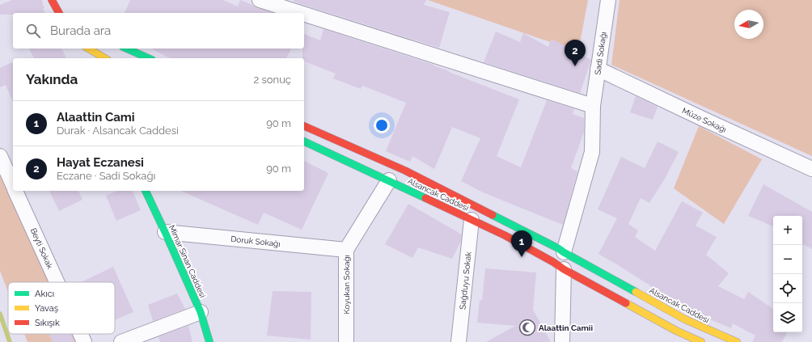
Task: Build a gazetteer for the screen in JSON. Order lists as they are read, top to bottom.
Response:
{
  "streets": {
    "street": [
      "Sadi Sokağı",
      "Müze Sokağı",
      "Alsancak Caddesi",
      "Doruk Sokağı",
      "Beyti Sokak",
      "Mimar Sinan Caddesi",
      "Sağduyu Sokak",
      "Koyukan Sokağı"
    ]
  },
  "crossings": [
    ["Sadi Sokağı", "Müze Sokağı"],
    ["Sadi Sokağı", "Alsancak Caddesi"],
    ["Alsancak Caddesi", "Sağduyu Sokak"],
    ["Alsancak Caddesi", "Koyukan Sokağı"],
    ["Doruk Sokağı", "Mimar Sinan Caddesi"],
    ["Doruk Sokağı", "Koyukan Sokağı"]
  ],
  "places": {
    "mosque": ["Alaattin Camii"]
  },
  "legend": ["Akıcı", "Yavaş", "Sıkışık"],
  "north": "left",
  "page": {
    "search": "Burada ara",
    "pins": ["2", "1"],
    "heading": ["Yakında", "2 sonuç"],
    "list": [
      {
        "mark": "1",
        "name": "Alaattin Cami",
        "note": "Durak · Alsancak Caddesi",
        "value": "90 m"
      },
      {
        "mark": "2",
        "name": "Hayat Eczanesi",
        "note": "Eczane · Sadi Sokağı",
        "value": "90 m"
      }
    ],
    "map_buttons": ["+", "−"]
  }
}
